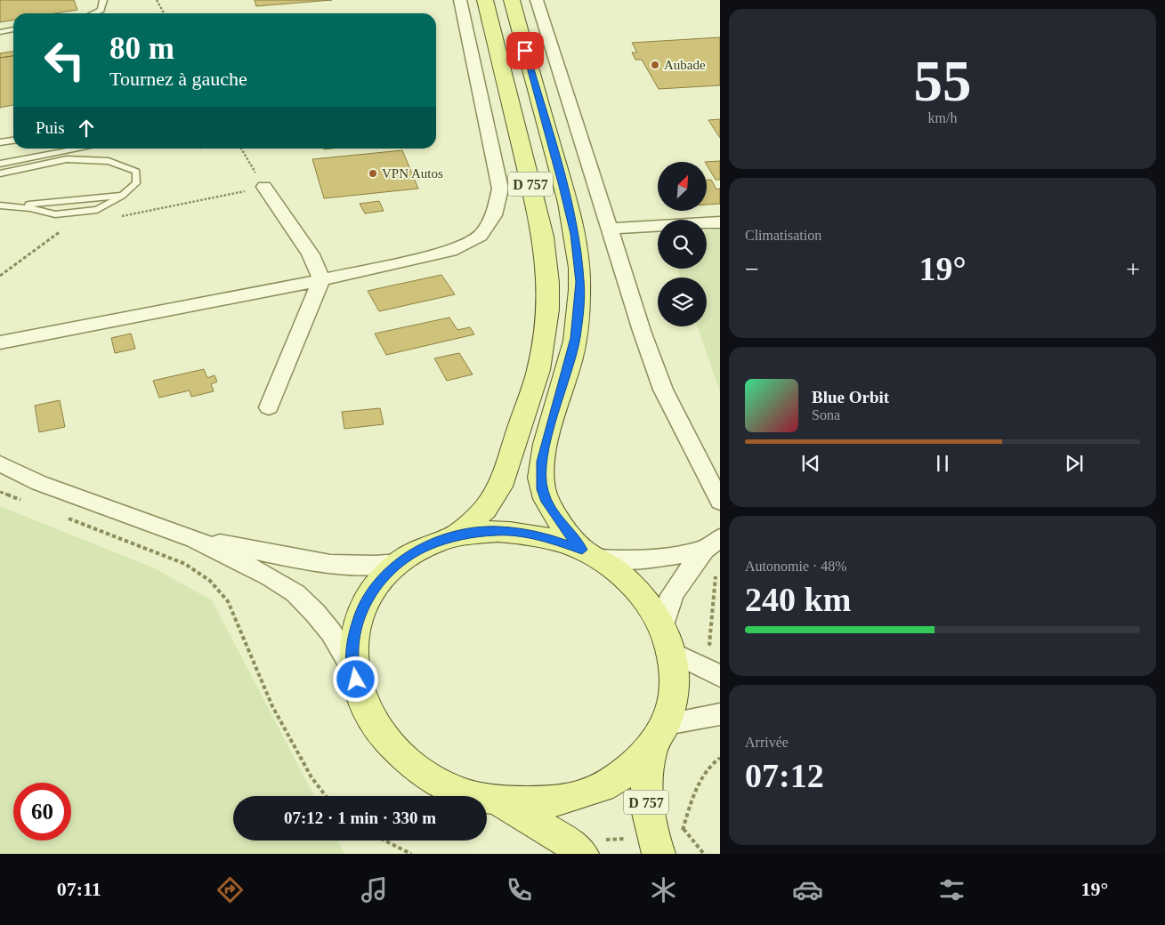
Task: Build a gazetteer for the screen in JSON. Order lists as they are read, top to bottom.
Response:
{
  "streets": {
    "main road": ["D 757"]
  },
  "places": ["Aubade", "VPN Autos"],
  "north": "top right",
  "page": {
    "tile": [
      ["55", "km/h"],
      "Climatisation",
      ["Autonomie · 48%", "240 km"],
      ["Arrivée", "07:12"]
    ],
    "turn": ["80 m", "Tournez à gauche"],
    "then": "Puis",
    "heat": ["−", "19°", "+"],
    "song": ["Blue Orbit", "Sona"],
    "limit": "60",
    "trip": "07:12 · 1 min · 330 m",
    "tabs": ["07:11", "19°"]
  }
}
